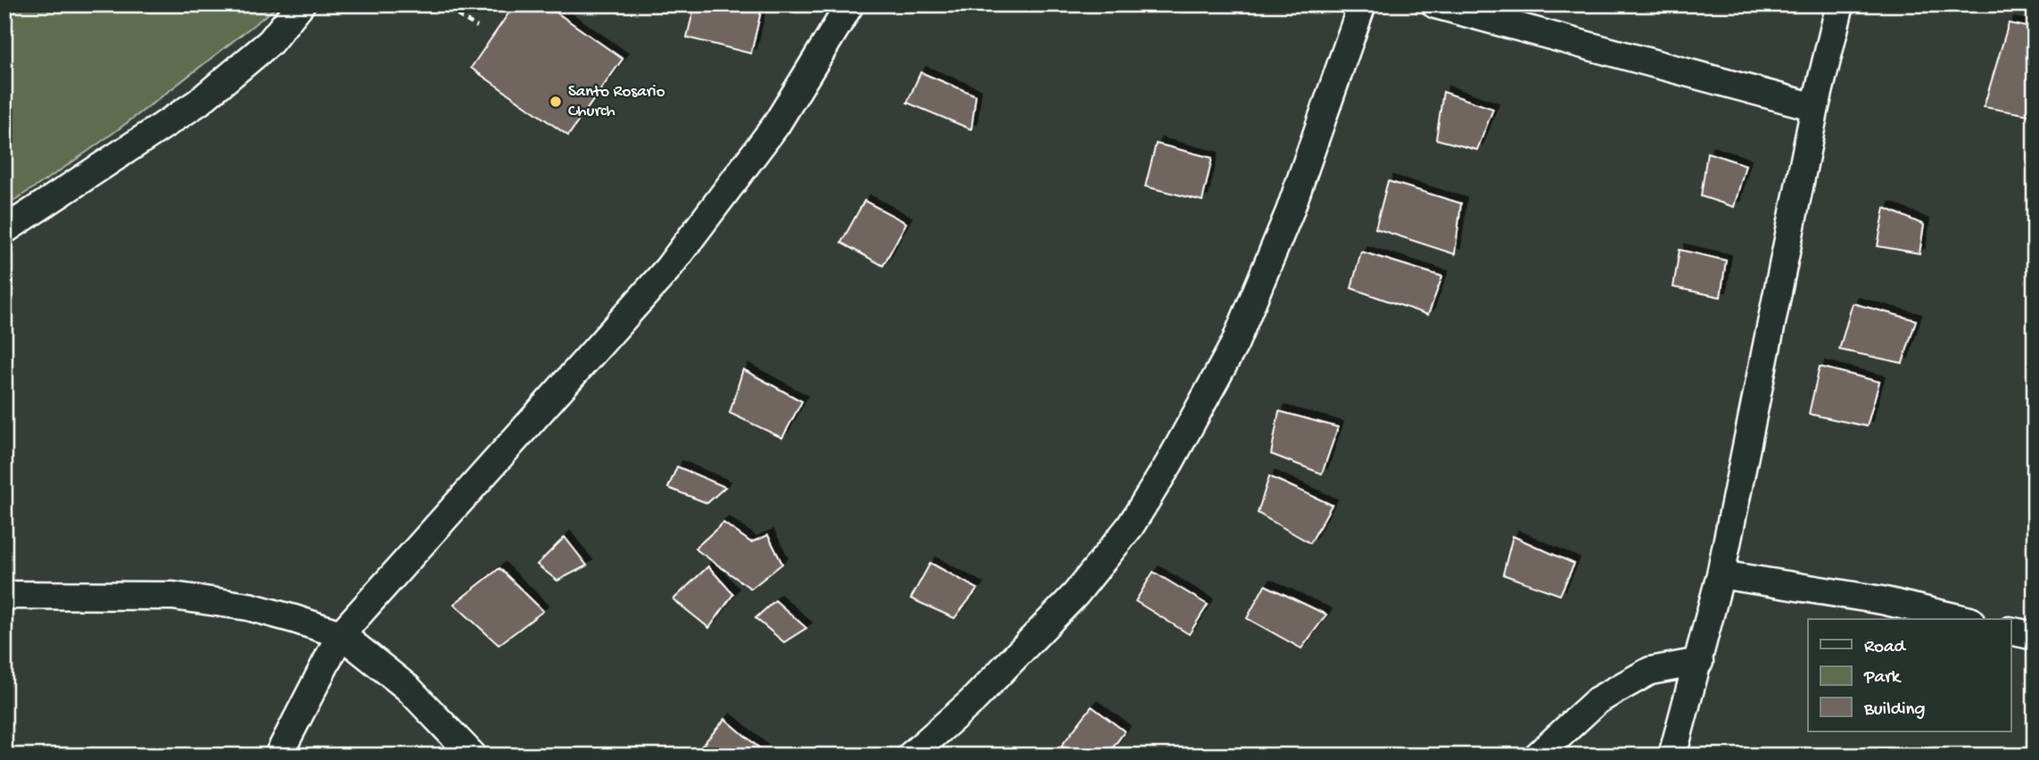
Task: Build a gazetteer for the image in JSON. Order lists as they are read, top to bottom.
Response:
{
  "places": ["Santo Rosario Church"],
  "legend": ["Road", "Park", "Building"]
}
